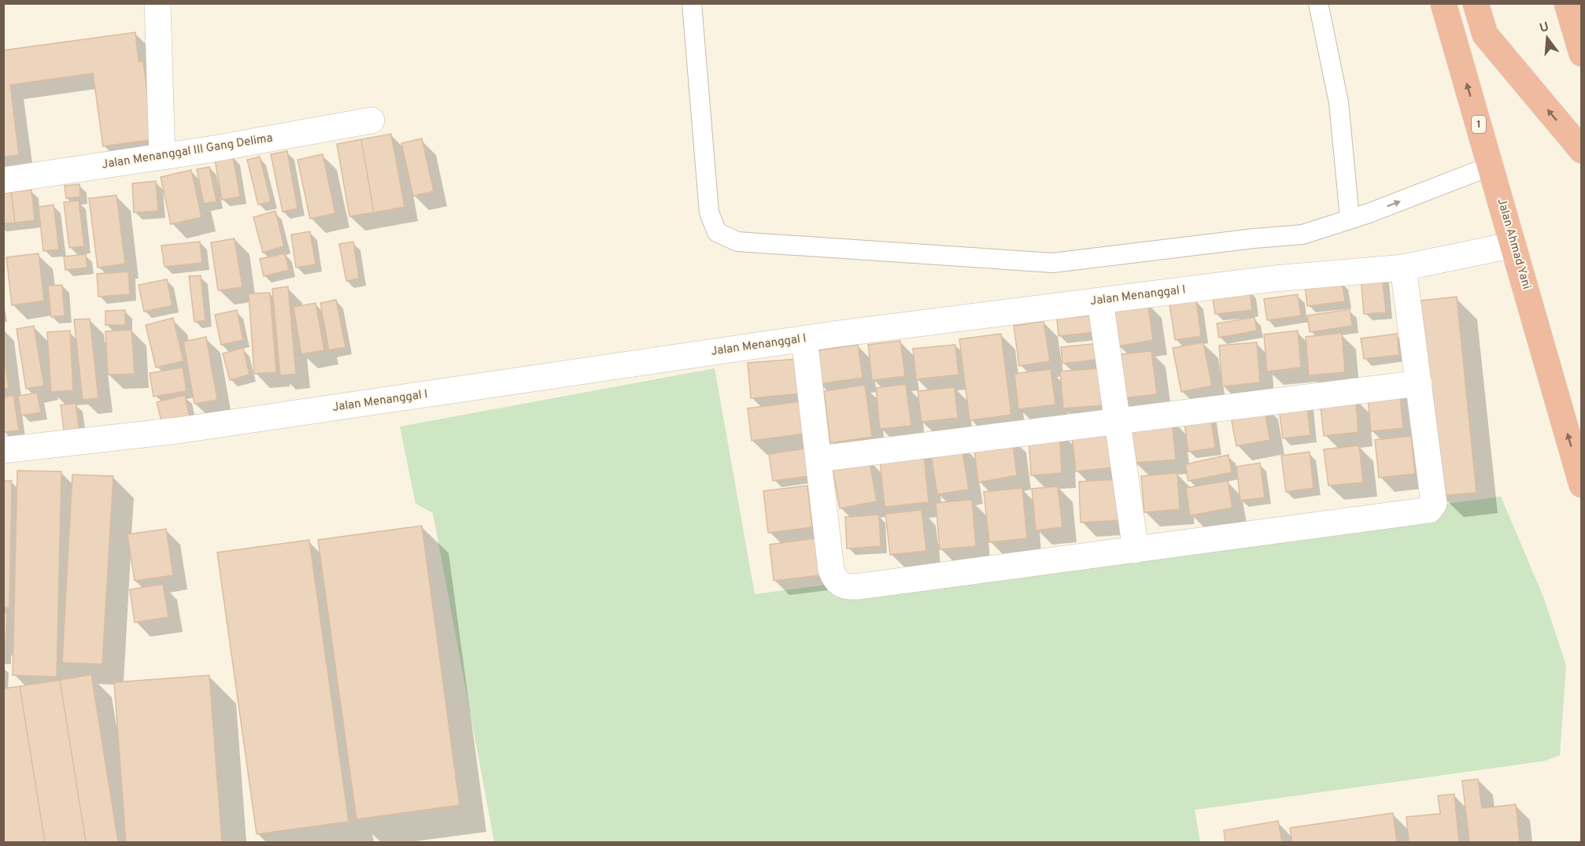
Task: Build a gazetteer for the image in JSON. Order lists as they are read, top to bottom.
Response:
{
  "streets": {
    "highway": ["1", "Jalan Ahmad Yani"],
    "street": ["Jalan Menanggal III Gang Delima", "Jalan Menanggal I"]
  },
  "crossings": [
    ["Jalan Ahmad Yani", "Jalan Menanggal I"]
  ],
  "north": "top"
}
